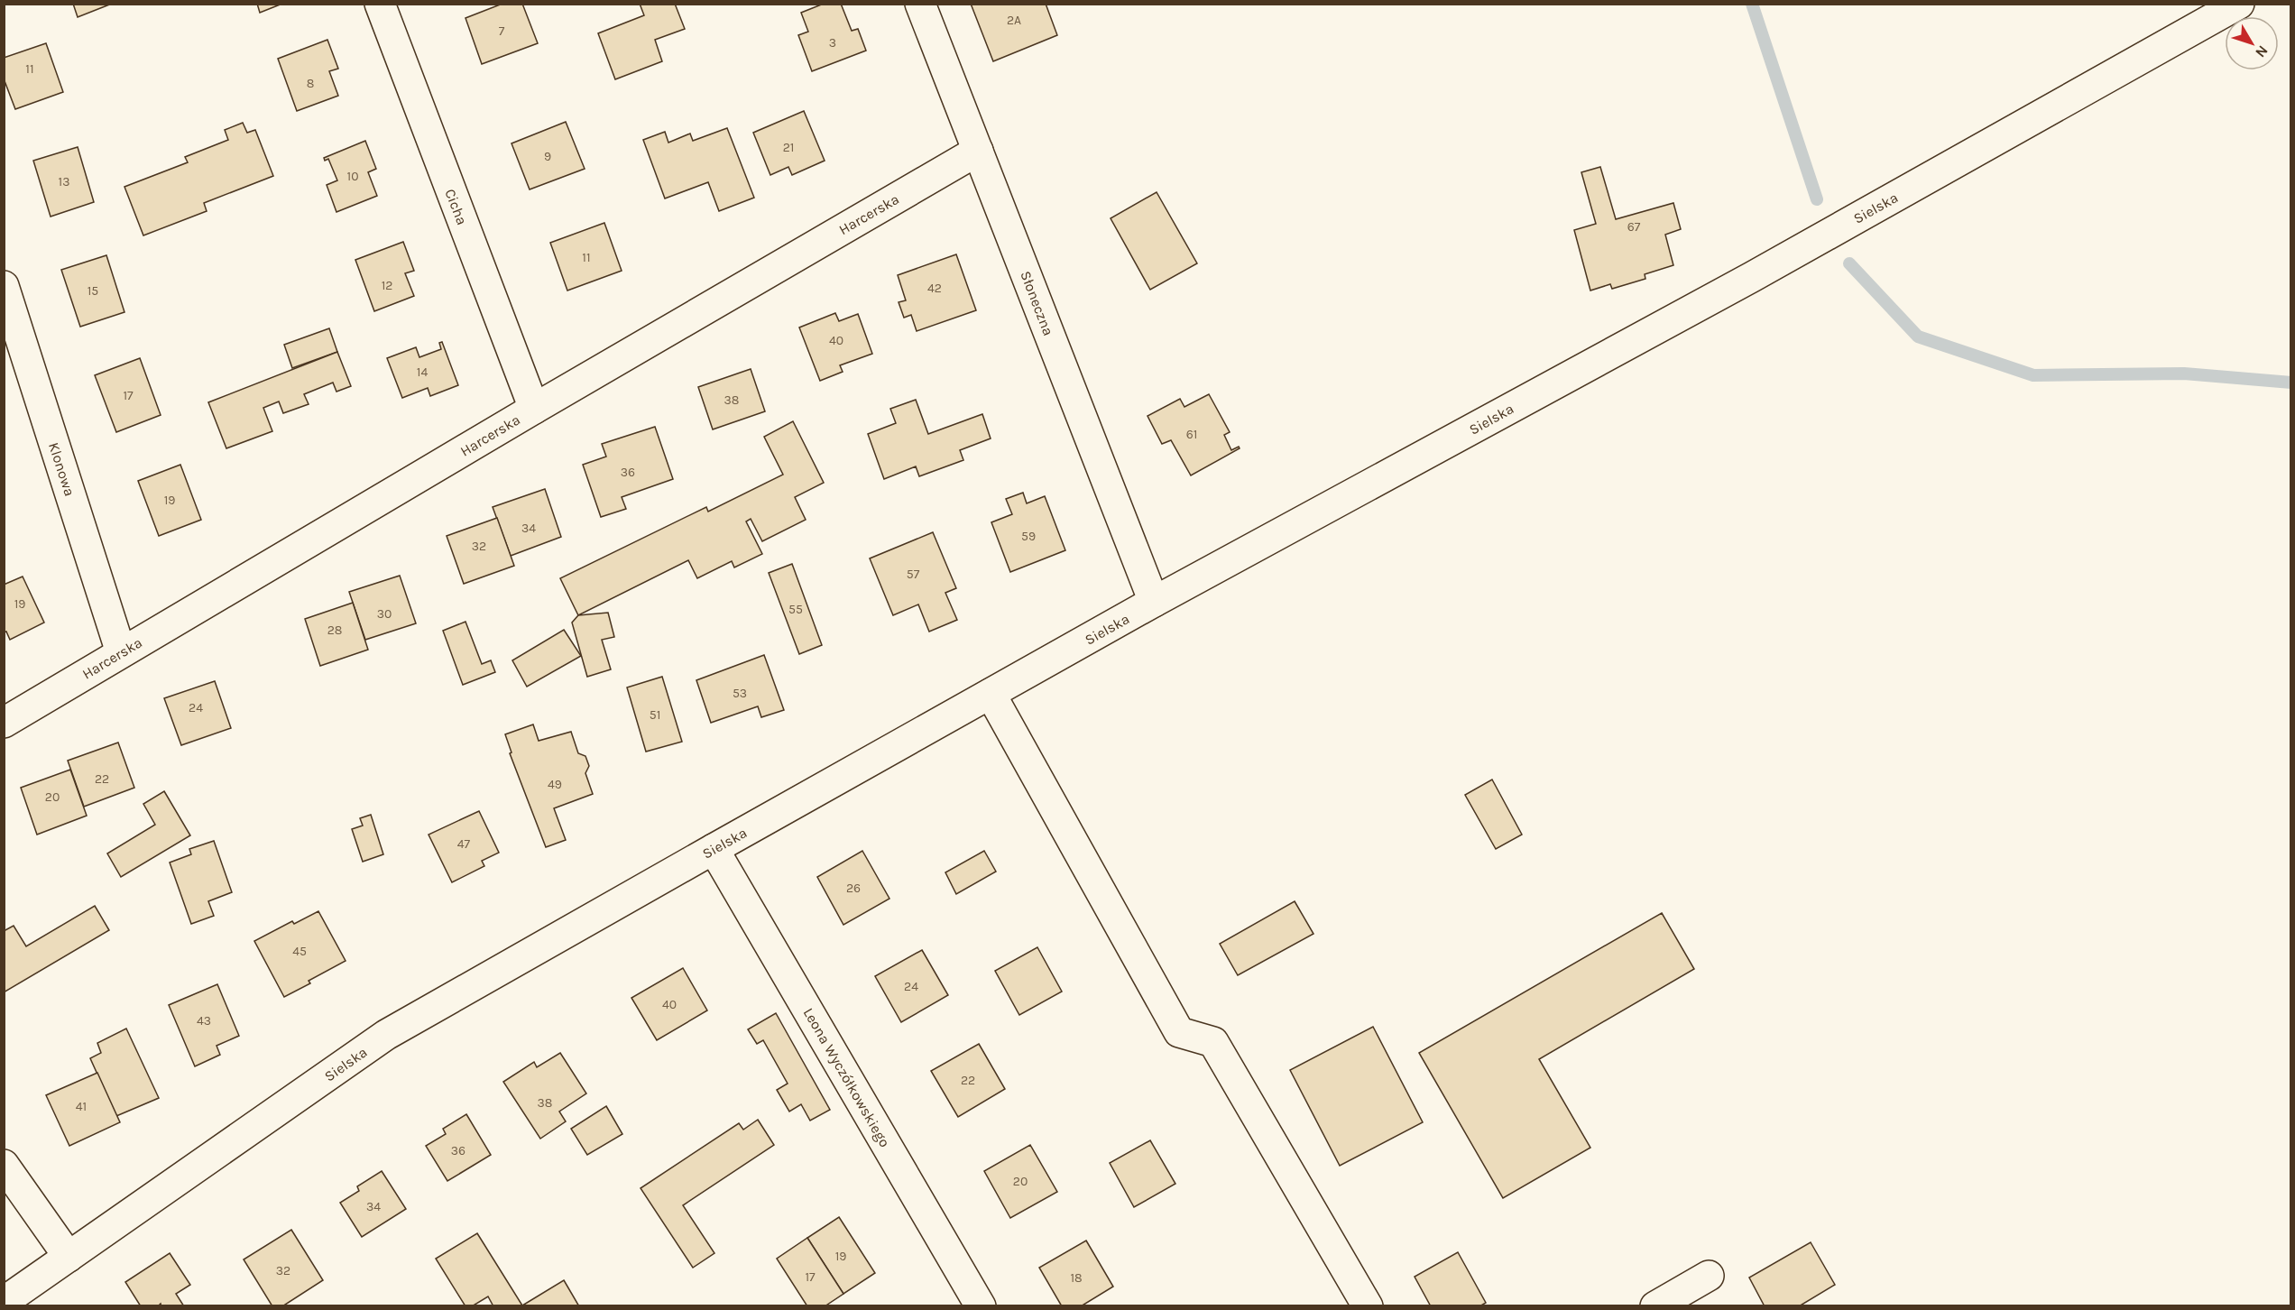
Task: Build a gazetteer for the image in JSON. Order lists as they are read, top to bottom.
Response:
{
  "streets": {
    "street": [
      "Cicha",
      "Sielska",
      "Harcerska",
      "Słoneczna",
      "Klonowa",
      "Leona Wyczółkowskiego"
    ]
  },
  "crossings": [
    ["Cicha", "Harcerska"],
    ["Sielska", "Słoneczna"],
    ["Sielska", "Leona Wyczółkowskiego"],
    ["Harcerska", "Słoneczna"],
    ["Harcerska", "Klonowa"]
  ],
  "house_numbers": [
    "2A",
    "7",
    "3",
    "11",
    "8",
    "21",
    "9",
    "10",
    "13",
    "67",
    "11",
    "12",
    "42",
    "15",
    "40",
    "14",
    "17",
    "38",
    "61",
    "36",
    "19",
    "34",
    "59",
    "32",
    "57",
    "19",
    "55",
    "30",
    "28",
    "53",
    "24",
    "51",
    "22",
    "49",
    "20",
    "47",
    "26",
    "45",
    "24",
    "40",
    "43",
    "22",
    "38",
    "41",
    "36",
    "20",
    "34",
    "19",
    "32",
    "17",
    "18"
  ],
  "north": "bottom right"
}
